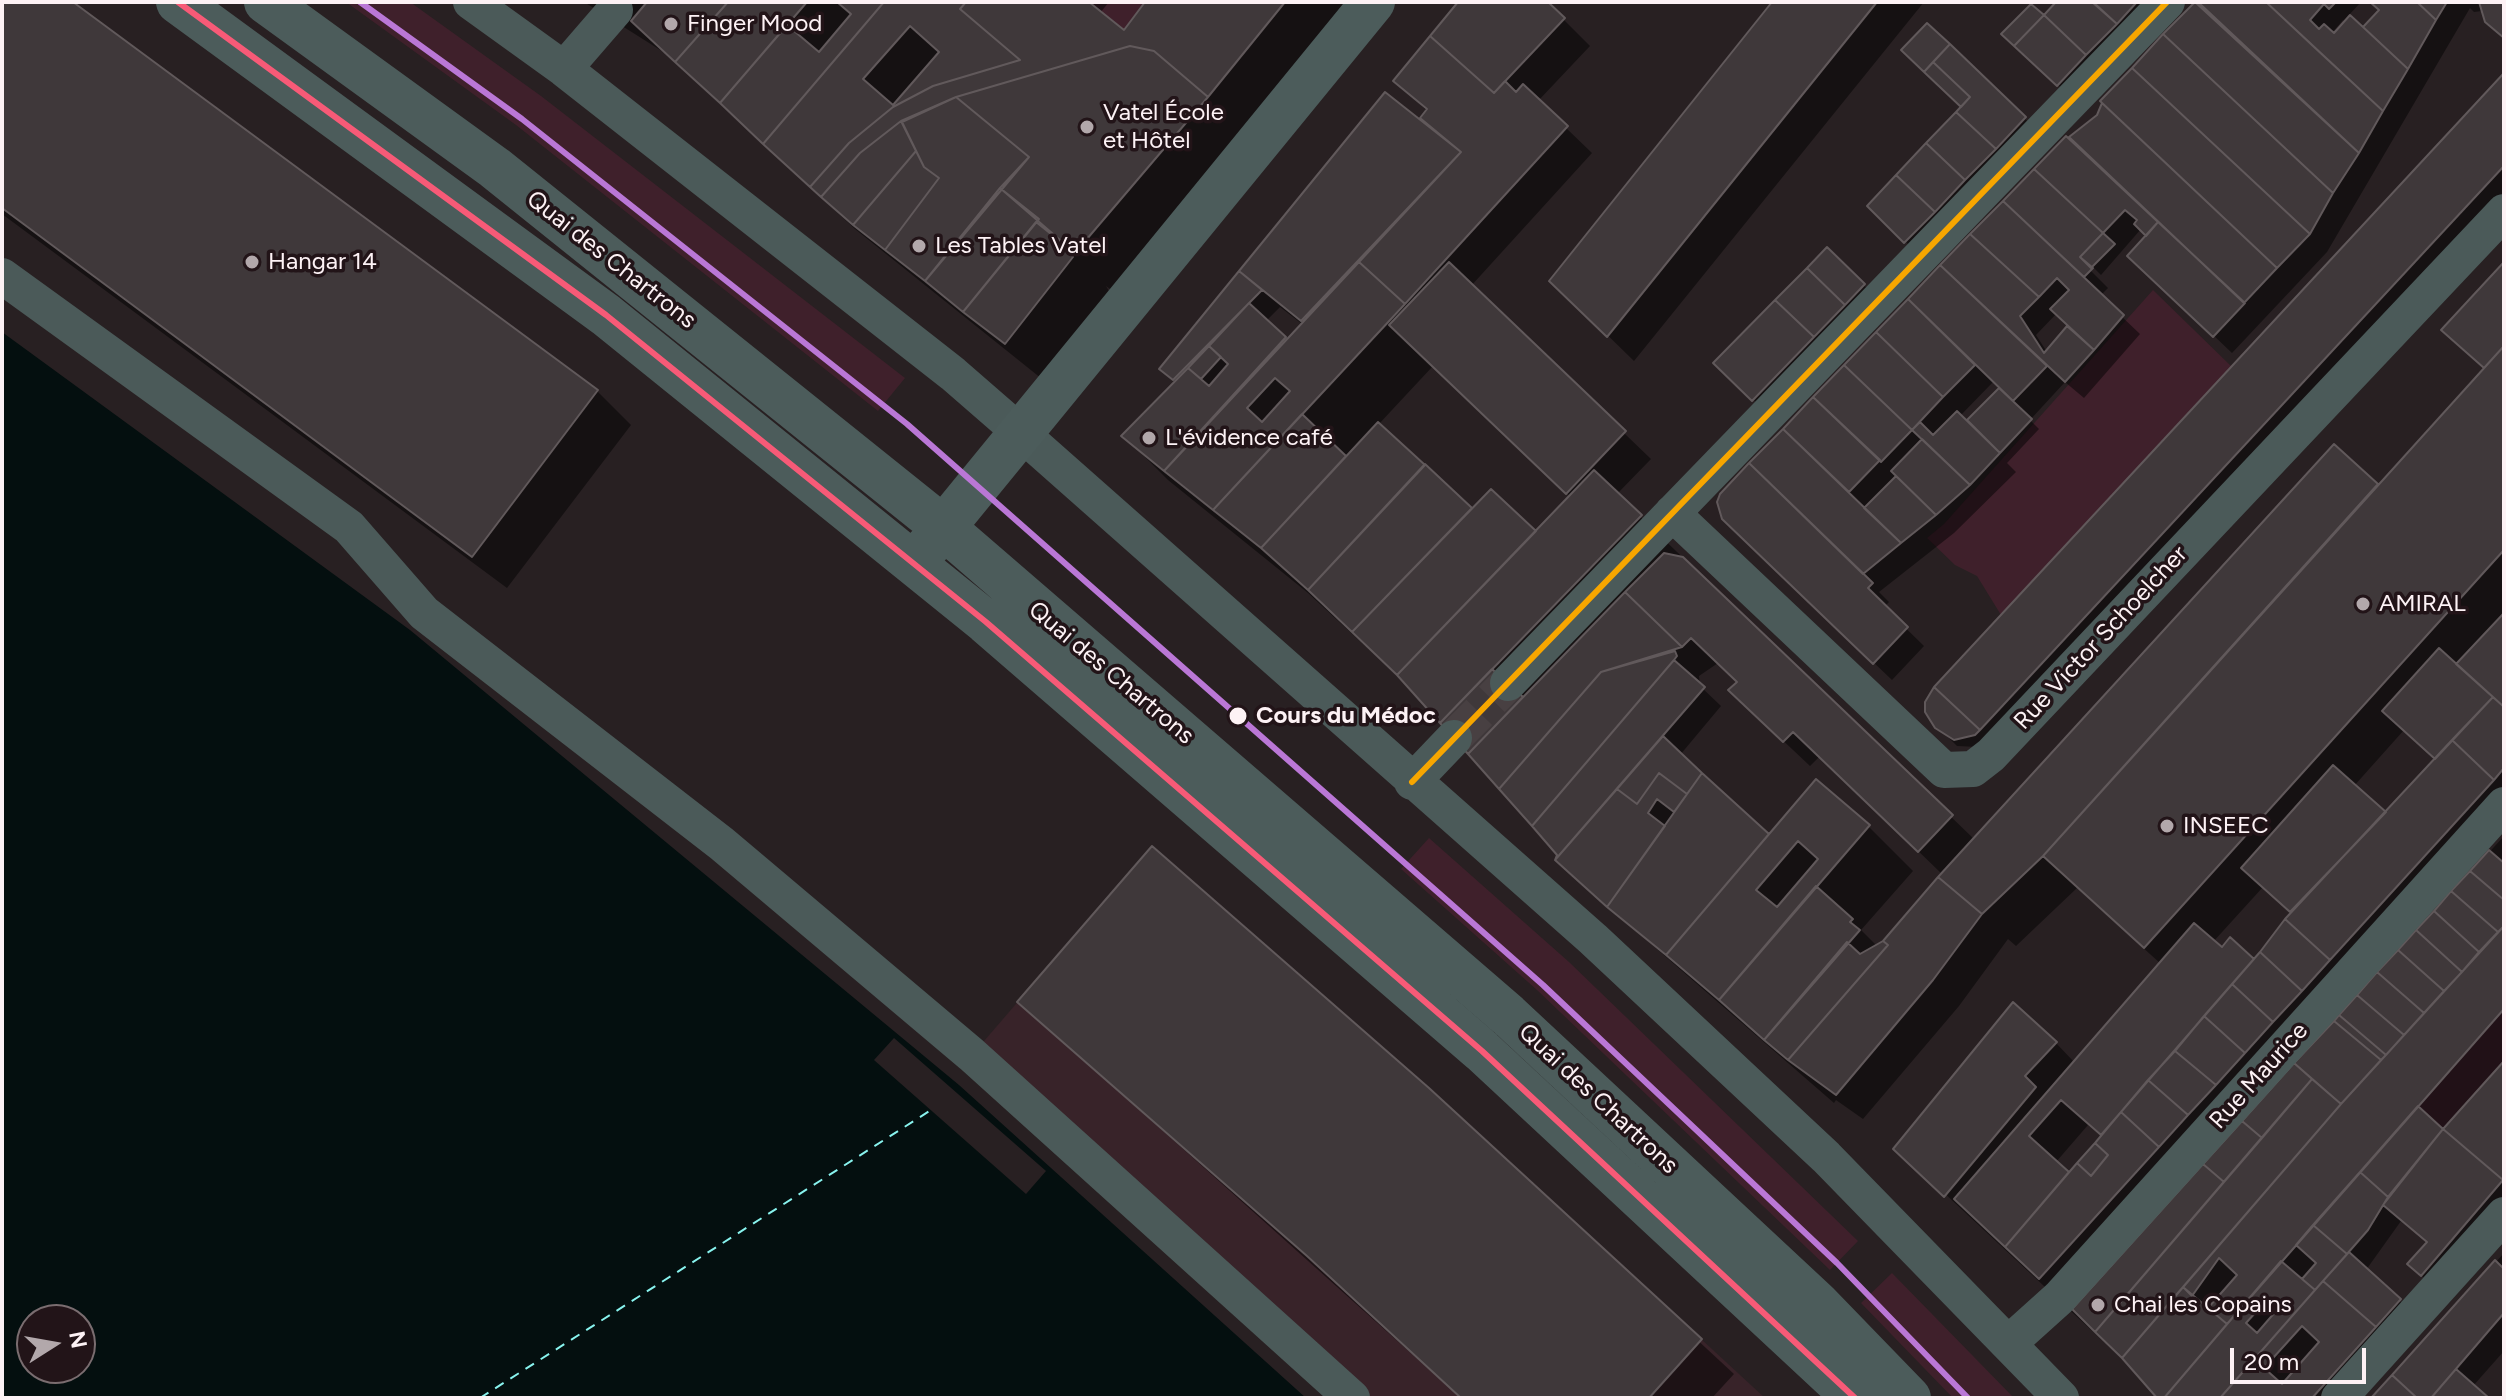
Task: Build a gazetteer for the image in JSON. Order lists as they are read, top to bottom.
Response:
{
  "streets": {
    "main road": ["Quai des Chartrons"],
    "street": ["Rue Victor Schoelcher", "Rue Maurice"]
  },
  "places": [
    "Finger Mood",
    "Vatel École et Hôtel",
    "Les Tables Vatel",
    "Hangar 14",
    "L'évidence café",
    "AMIRAL",
    "Cours du Médoc",
    "INSEEC",
    "Chai les Copains"
  ],
  "scale_bar": "20 m",
  "north": "right"
}
